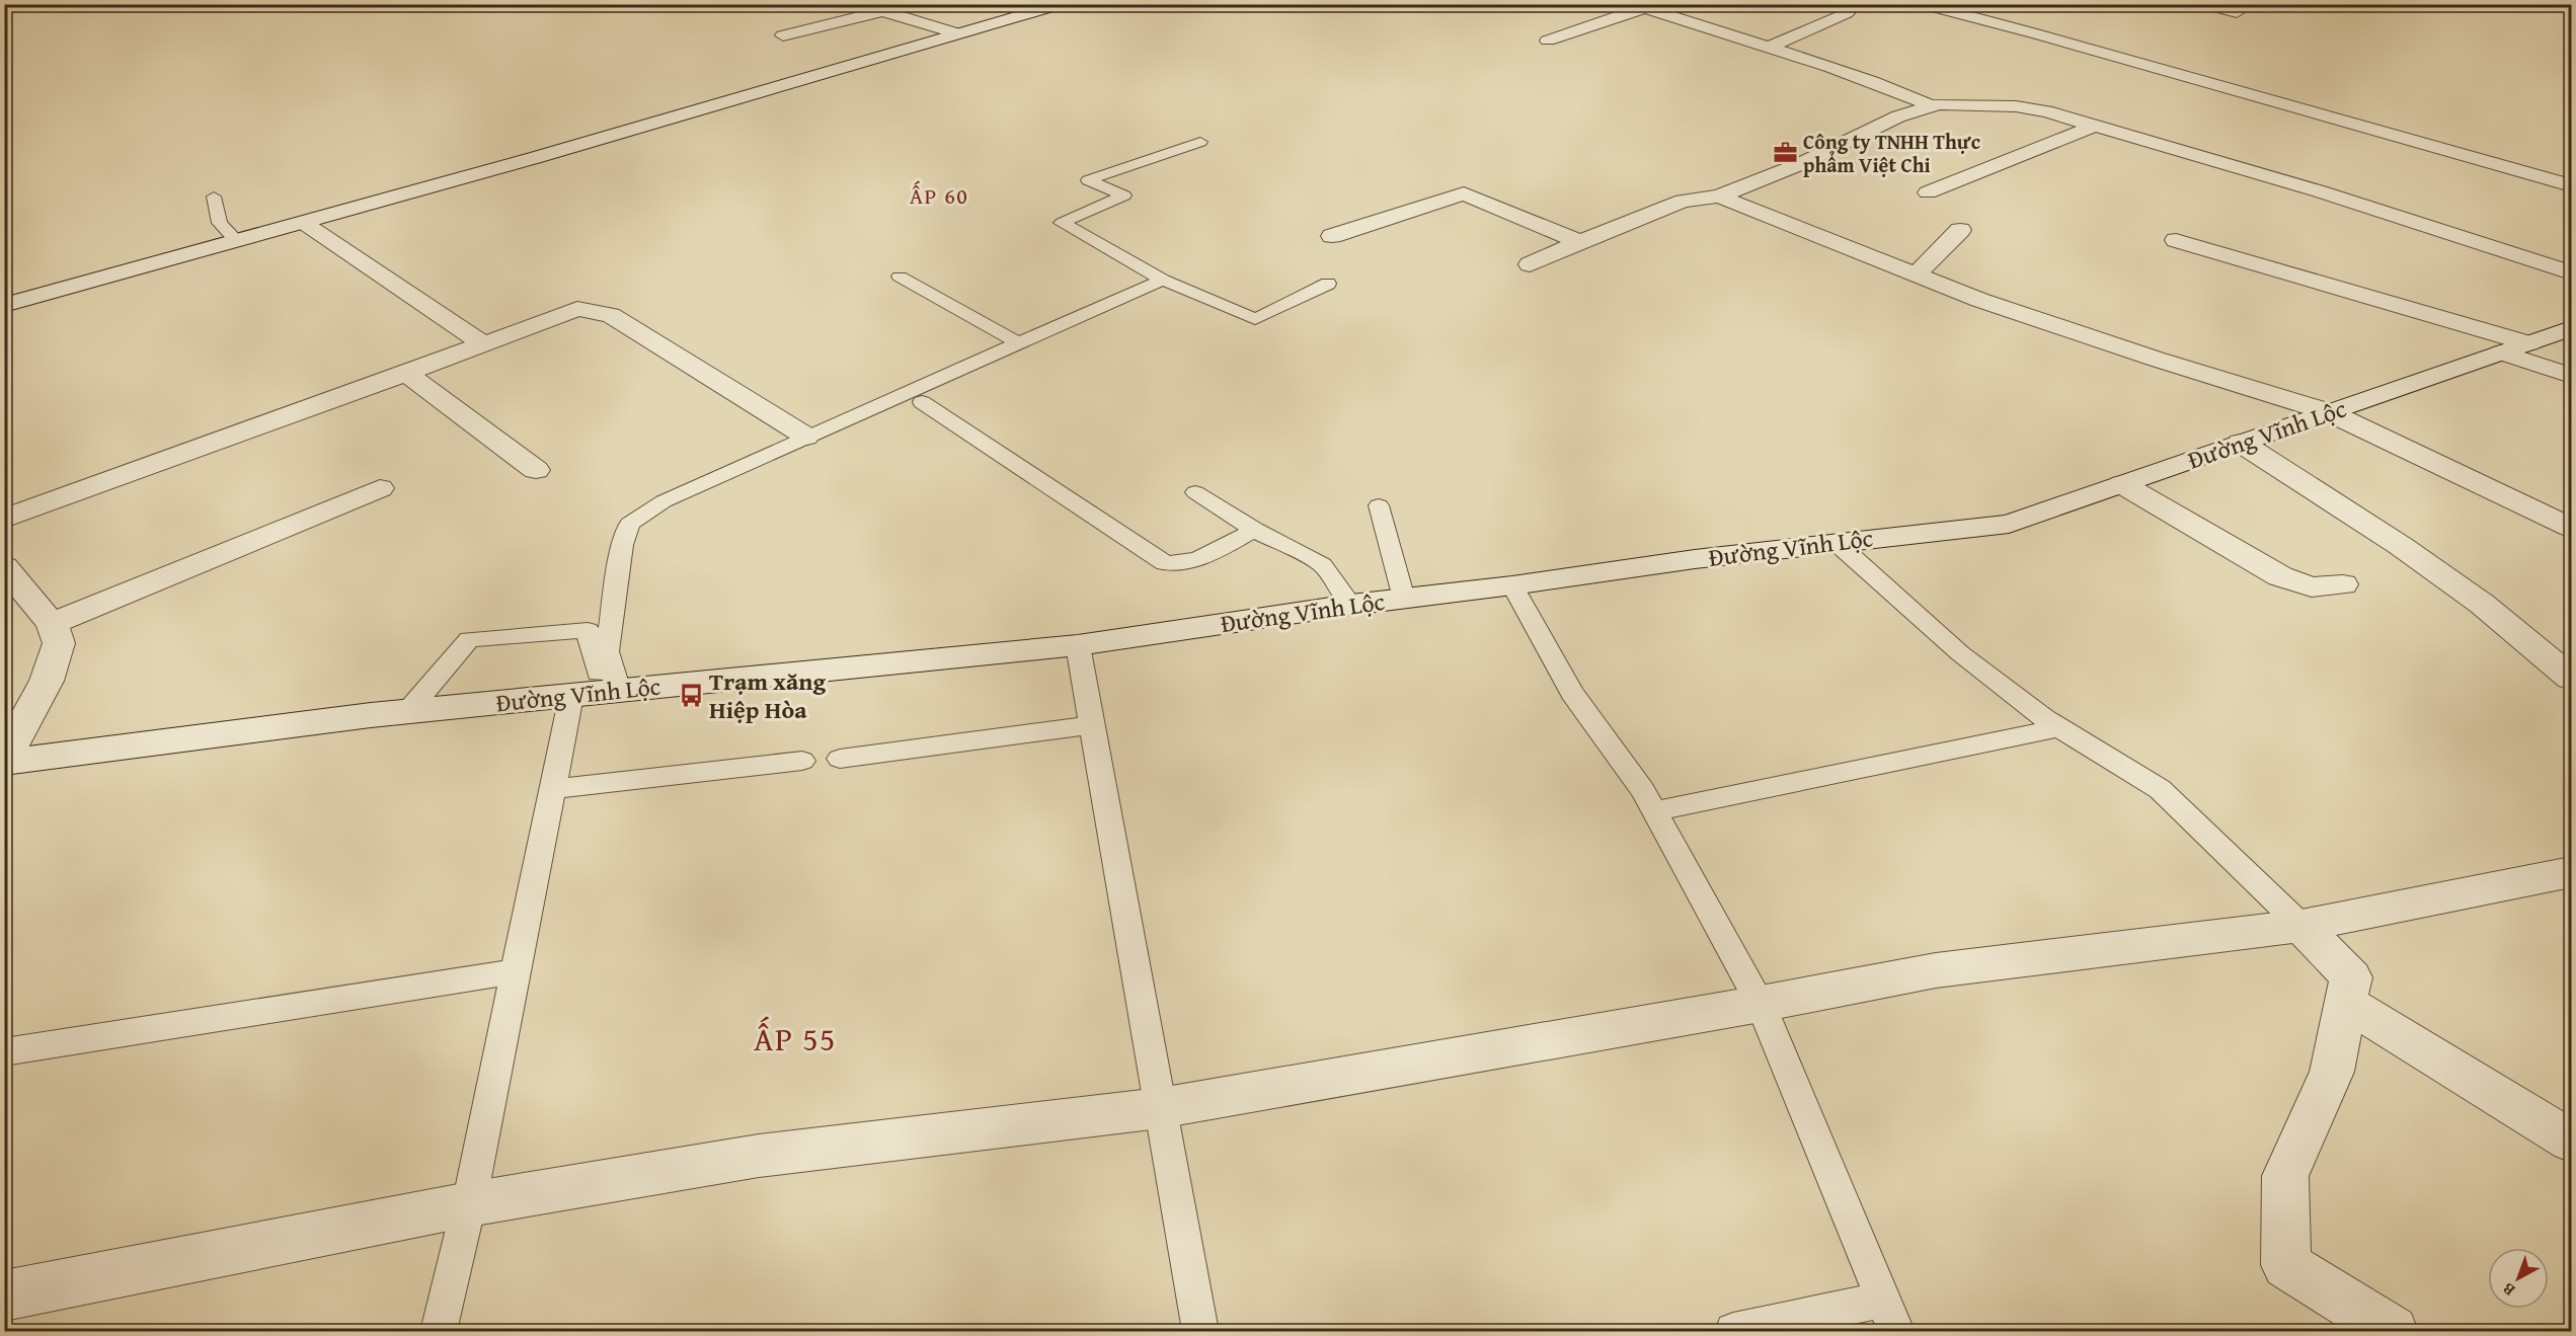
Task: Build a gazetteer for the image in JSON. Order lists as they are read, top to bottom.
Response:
{
  "streets": {
    "street": ["Đường Vĩnh Lộc"]
  },
  "districts": ["ẤP 60", "ẤP 55"],
  "places": {
    "office": ["Công ty TNHH Thực phẩm Việt Chi"],
    "bus stop": ["Trạm xăng Hiệp Hòa"]
  },
  "north": "bottom left"
}
